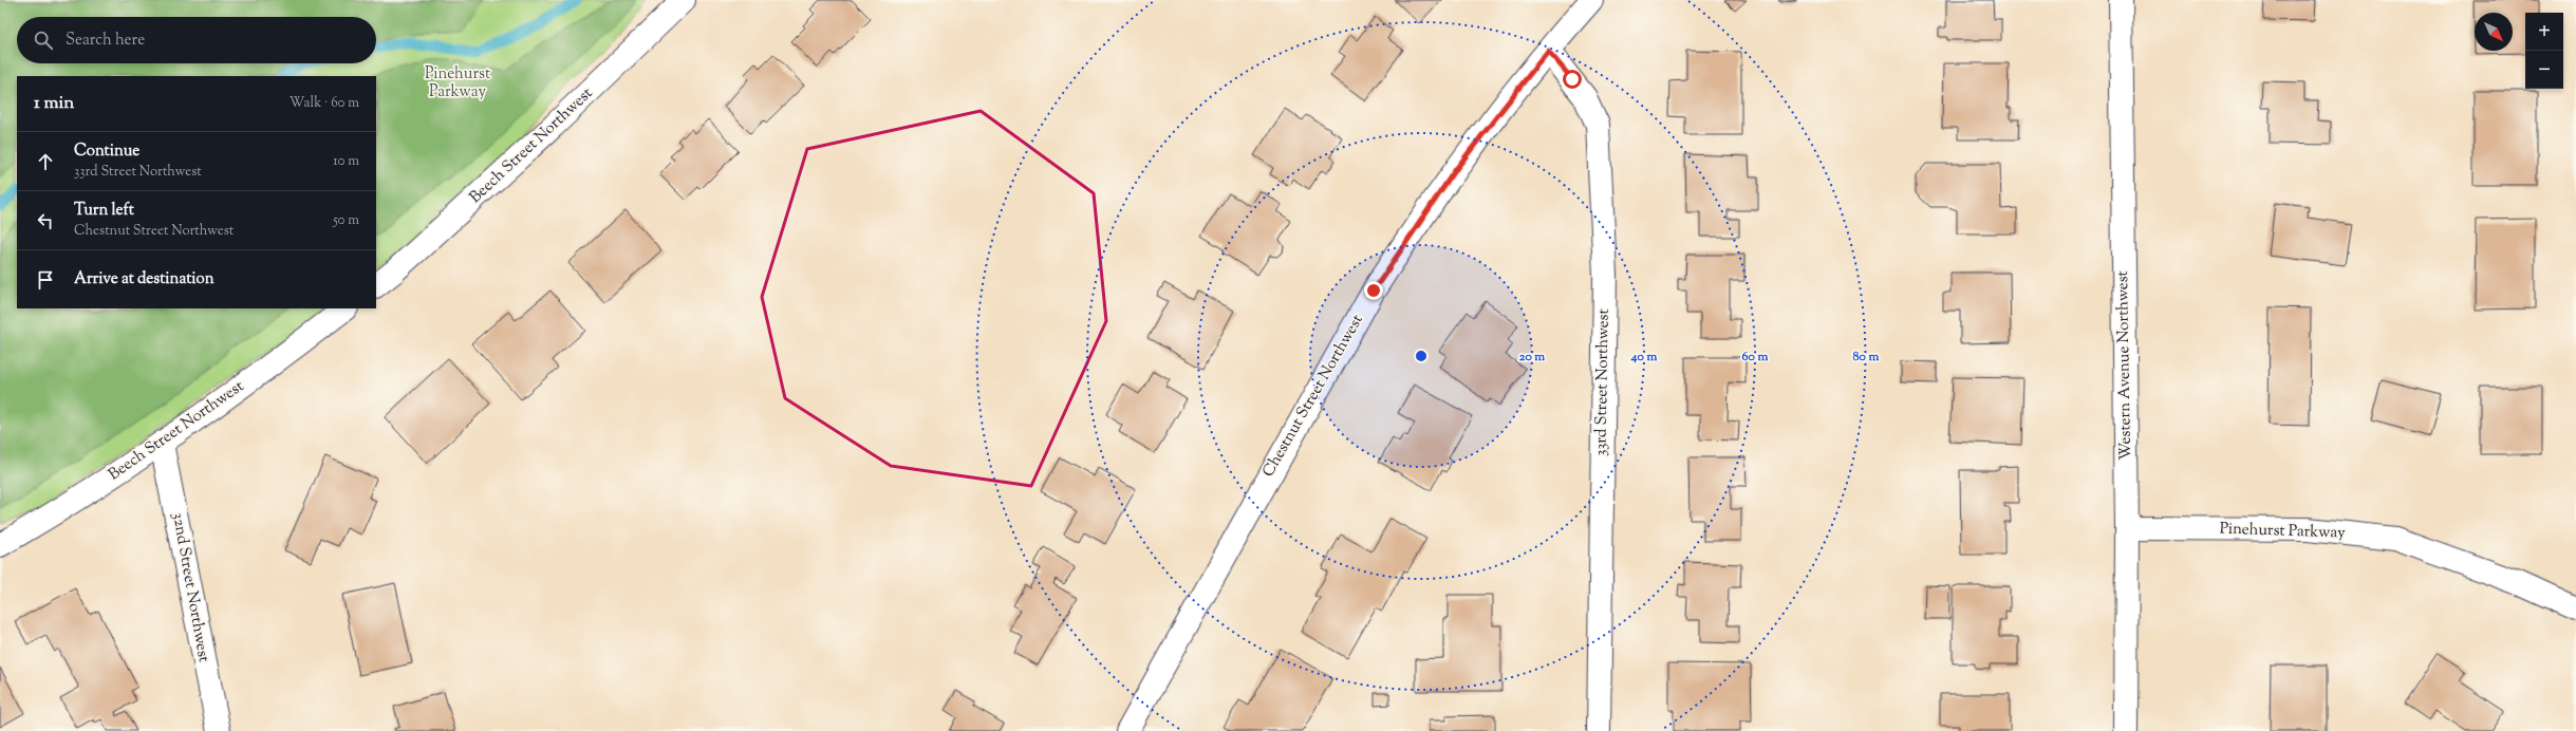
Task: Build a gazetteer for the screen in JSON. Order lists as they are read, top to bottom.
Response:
{
  "streets": {
    "street": [
      "Beech Street Northwest",
      "Western Avenue Northwest",
      "33rd Street Northwest",
      "Chestnut Street Northwest",
      "Pinehurst Parkway",
      "32nd Street Northwest"
    ]
  },
  "crossings": [
    ["Beech Street Northwest", "32nd Street Northwest"],
    ["Western Avenue Northwest", "Pinehurst Parkway"],
    ["33rd Street Northwest", "Chestnut Street Northwest"]
  ],
  "parks": ["Pinehurst Parkway"],
  "north": "bottom right",
  "page": {
    "map_buttons": ["+", "−"],
    "search": "Search here",
    "heading": ["1 min", "Walk · 60 m"],
    "list": [
      ["Continue", "33rd Street Northwest", "10 m"],
      ["Turn left", "Chestnut Street Northwest", "50 m"],
      "Arrive at destination"
    ]
  },
  "rings": [
    "20 m",
    "40 m",
    "60 m",
    "80 m"
  ]
}
